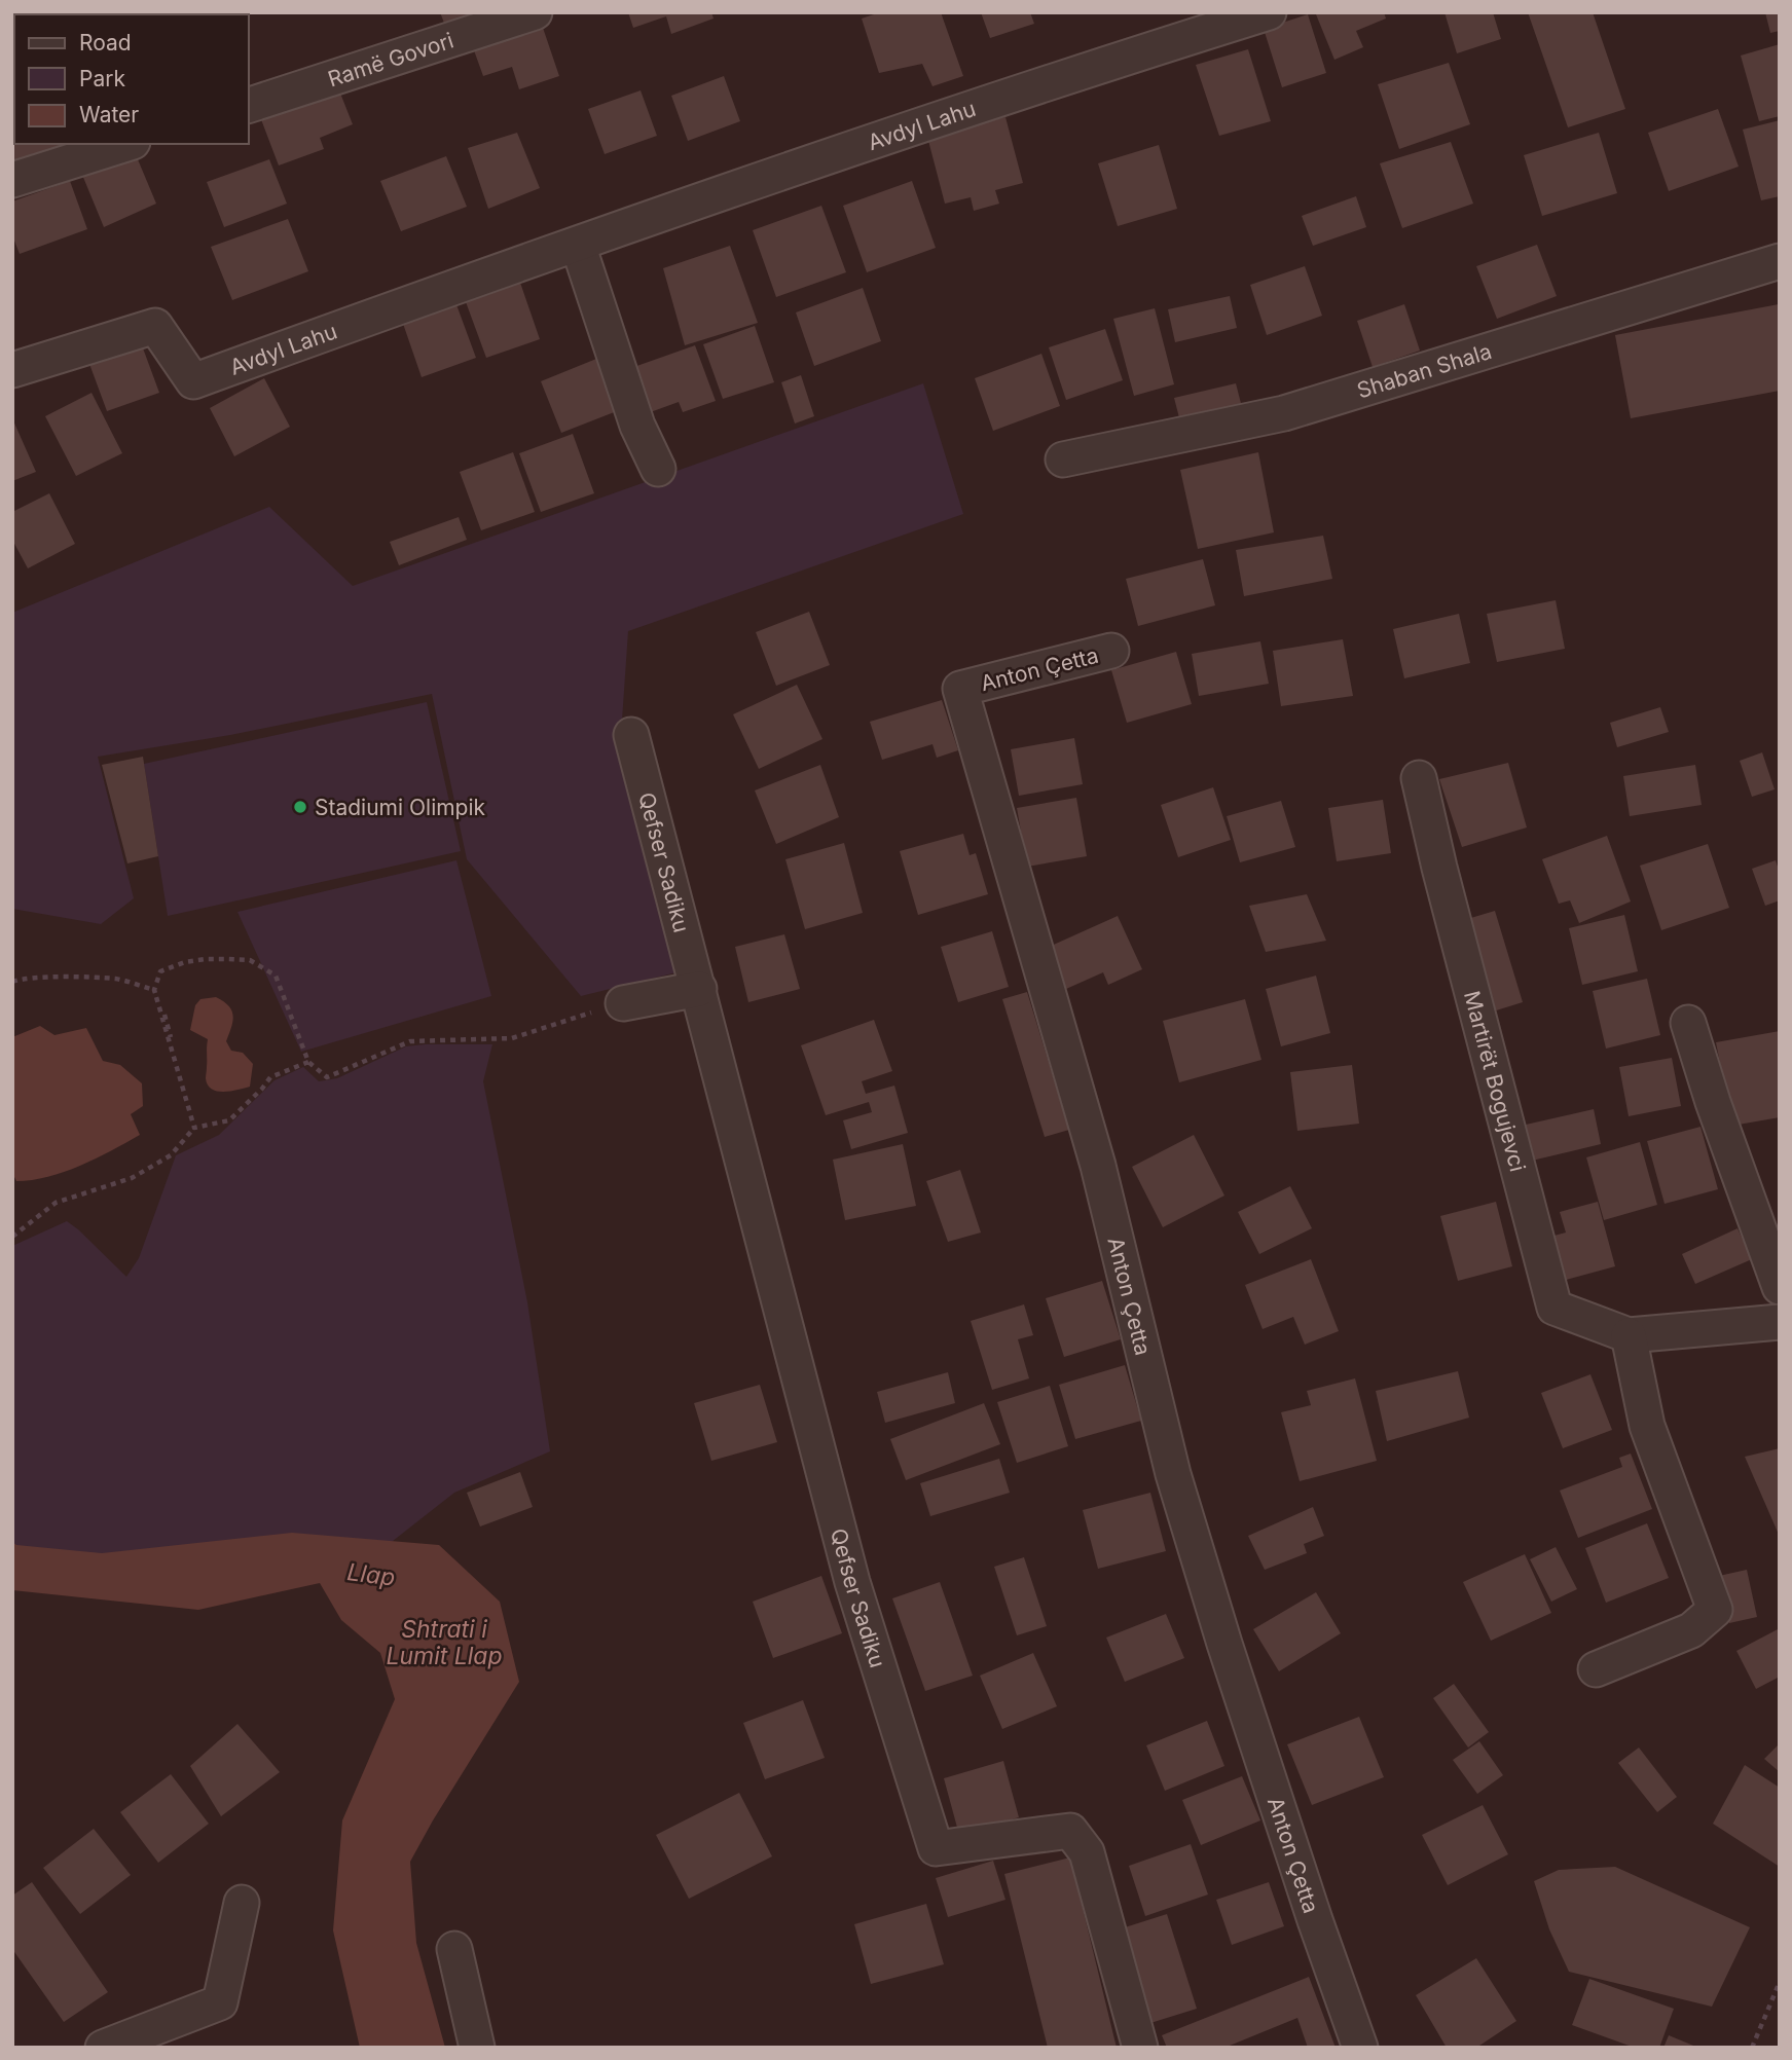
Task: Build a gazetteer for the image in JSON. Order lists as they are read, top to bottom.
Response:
{
  "streets": {
    "street": [
      "Ramë Govori",
      "Avdyl Lahu",
      "Shaban Shala",
      "Anton Çetta",
      "Qefser Sadiku",
      "Martirët Bogujevci"
    ]
  },
  "water": ["Llap", "Shtrati i Lumit Llap"],
  "places": ["Stadiumi Olimpik"],
  "legend": ["Road", "Park", "Water"]
}
